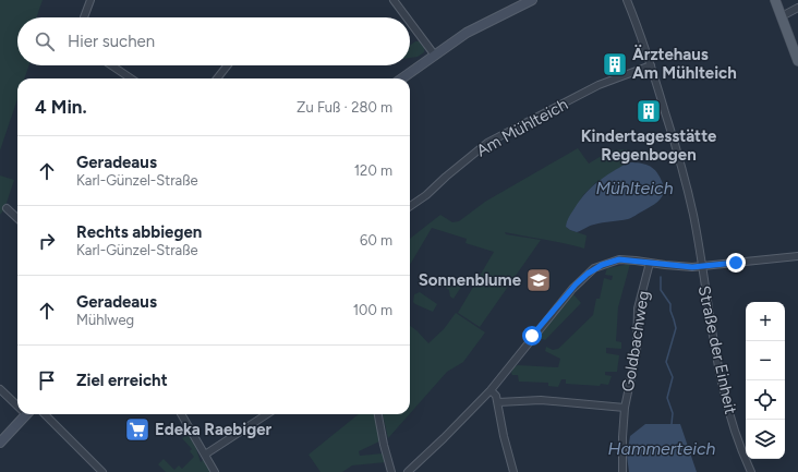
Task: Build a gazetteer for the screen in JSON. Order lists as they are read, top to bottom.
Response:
{
  "streets": {
    "street": ["Am Mühlteich", "Goldbachweg", "Straße der Einheit"]
  },
  "crossings": [
    ["Am Mühlteich", "Straße der Einheit"]
  ],
  "water": ["Mühlteich", "Hammerteich"],
  "places": {
    "building": ["Ärztehaus Am Mühlteich", "Kindertagesstätte Regenbogen"],
    "school or university": ["Sonnenblume"],
    "supermarket": ["Edeka Raebiger"]
  },
  "page": {
    "search": "Hier suchen",
    "heading": ["4 Min.", "Zu Fuß · 280 m"],
    "list": [
      ["Geradeaus", "Karl-Günzel-Straße", "120 m"],
      ["Rechts abbiegen", "Karl-Günzel-Straße", "60 m"],
      ["Geradeaus", "Mühlweg", "100 m"],
      "Ziel erreicht"
    ],
    "map_buttons": ["+", "−"]
  }
}
